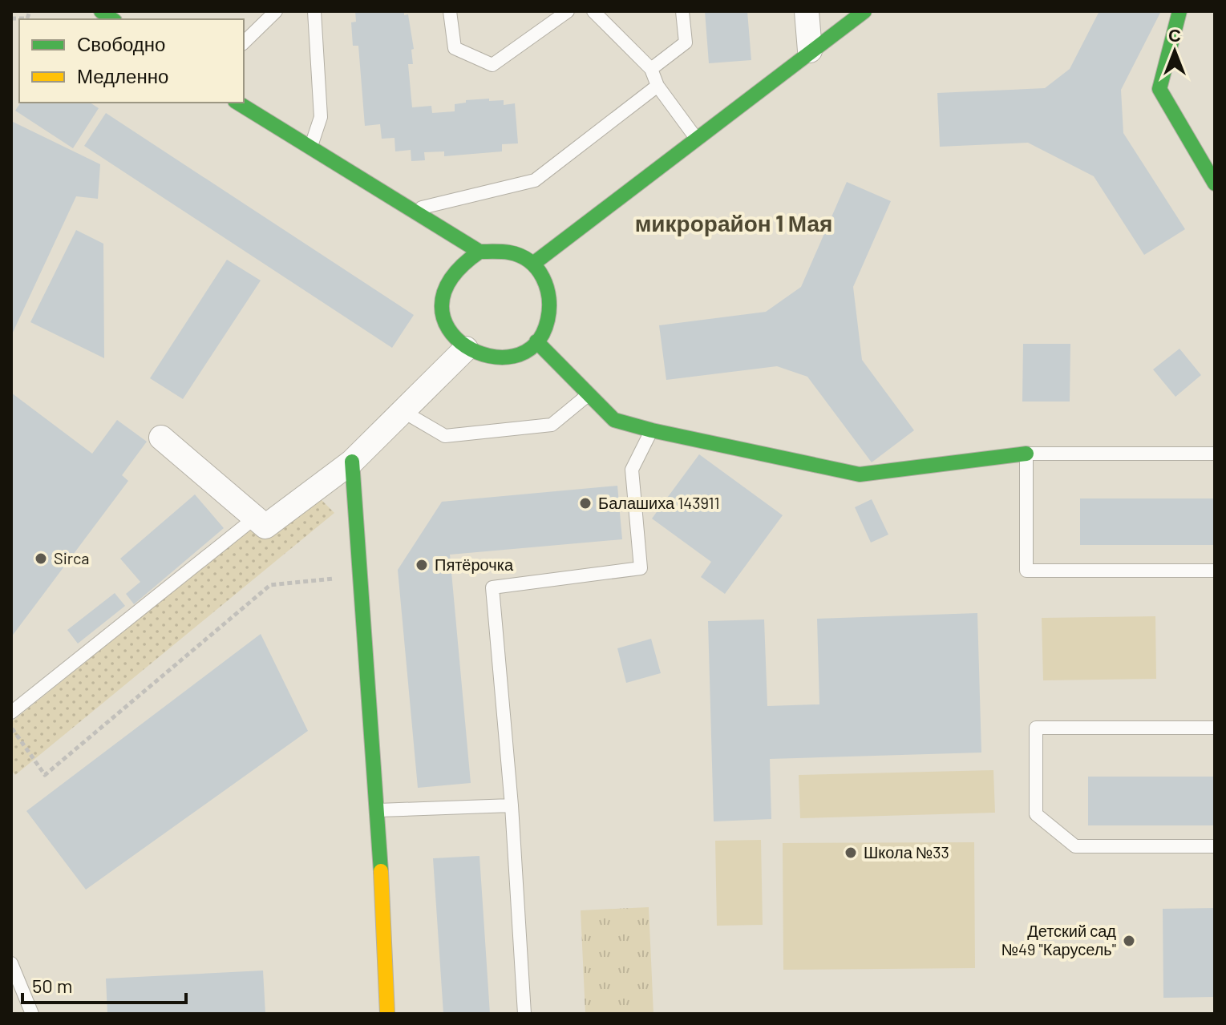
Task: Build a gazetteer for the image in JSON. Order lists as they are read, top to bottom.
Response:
{
  "districts": ["микрорайон 1 Мая"],
  "places": [
    "Балашиха 143911",
    "Sirca",
    "Пятёрочка",
    "Школа №33",
    "Детский сад №49 \"Карусель\""
  ],
  "legend": ["Свободно", "Медленно"],
  "scale_bar": "50 m",
  "north": "top"
}
